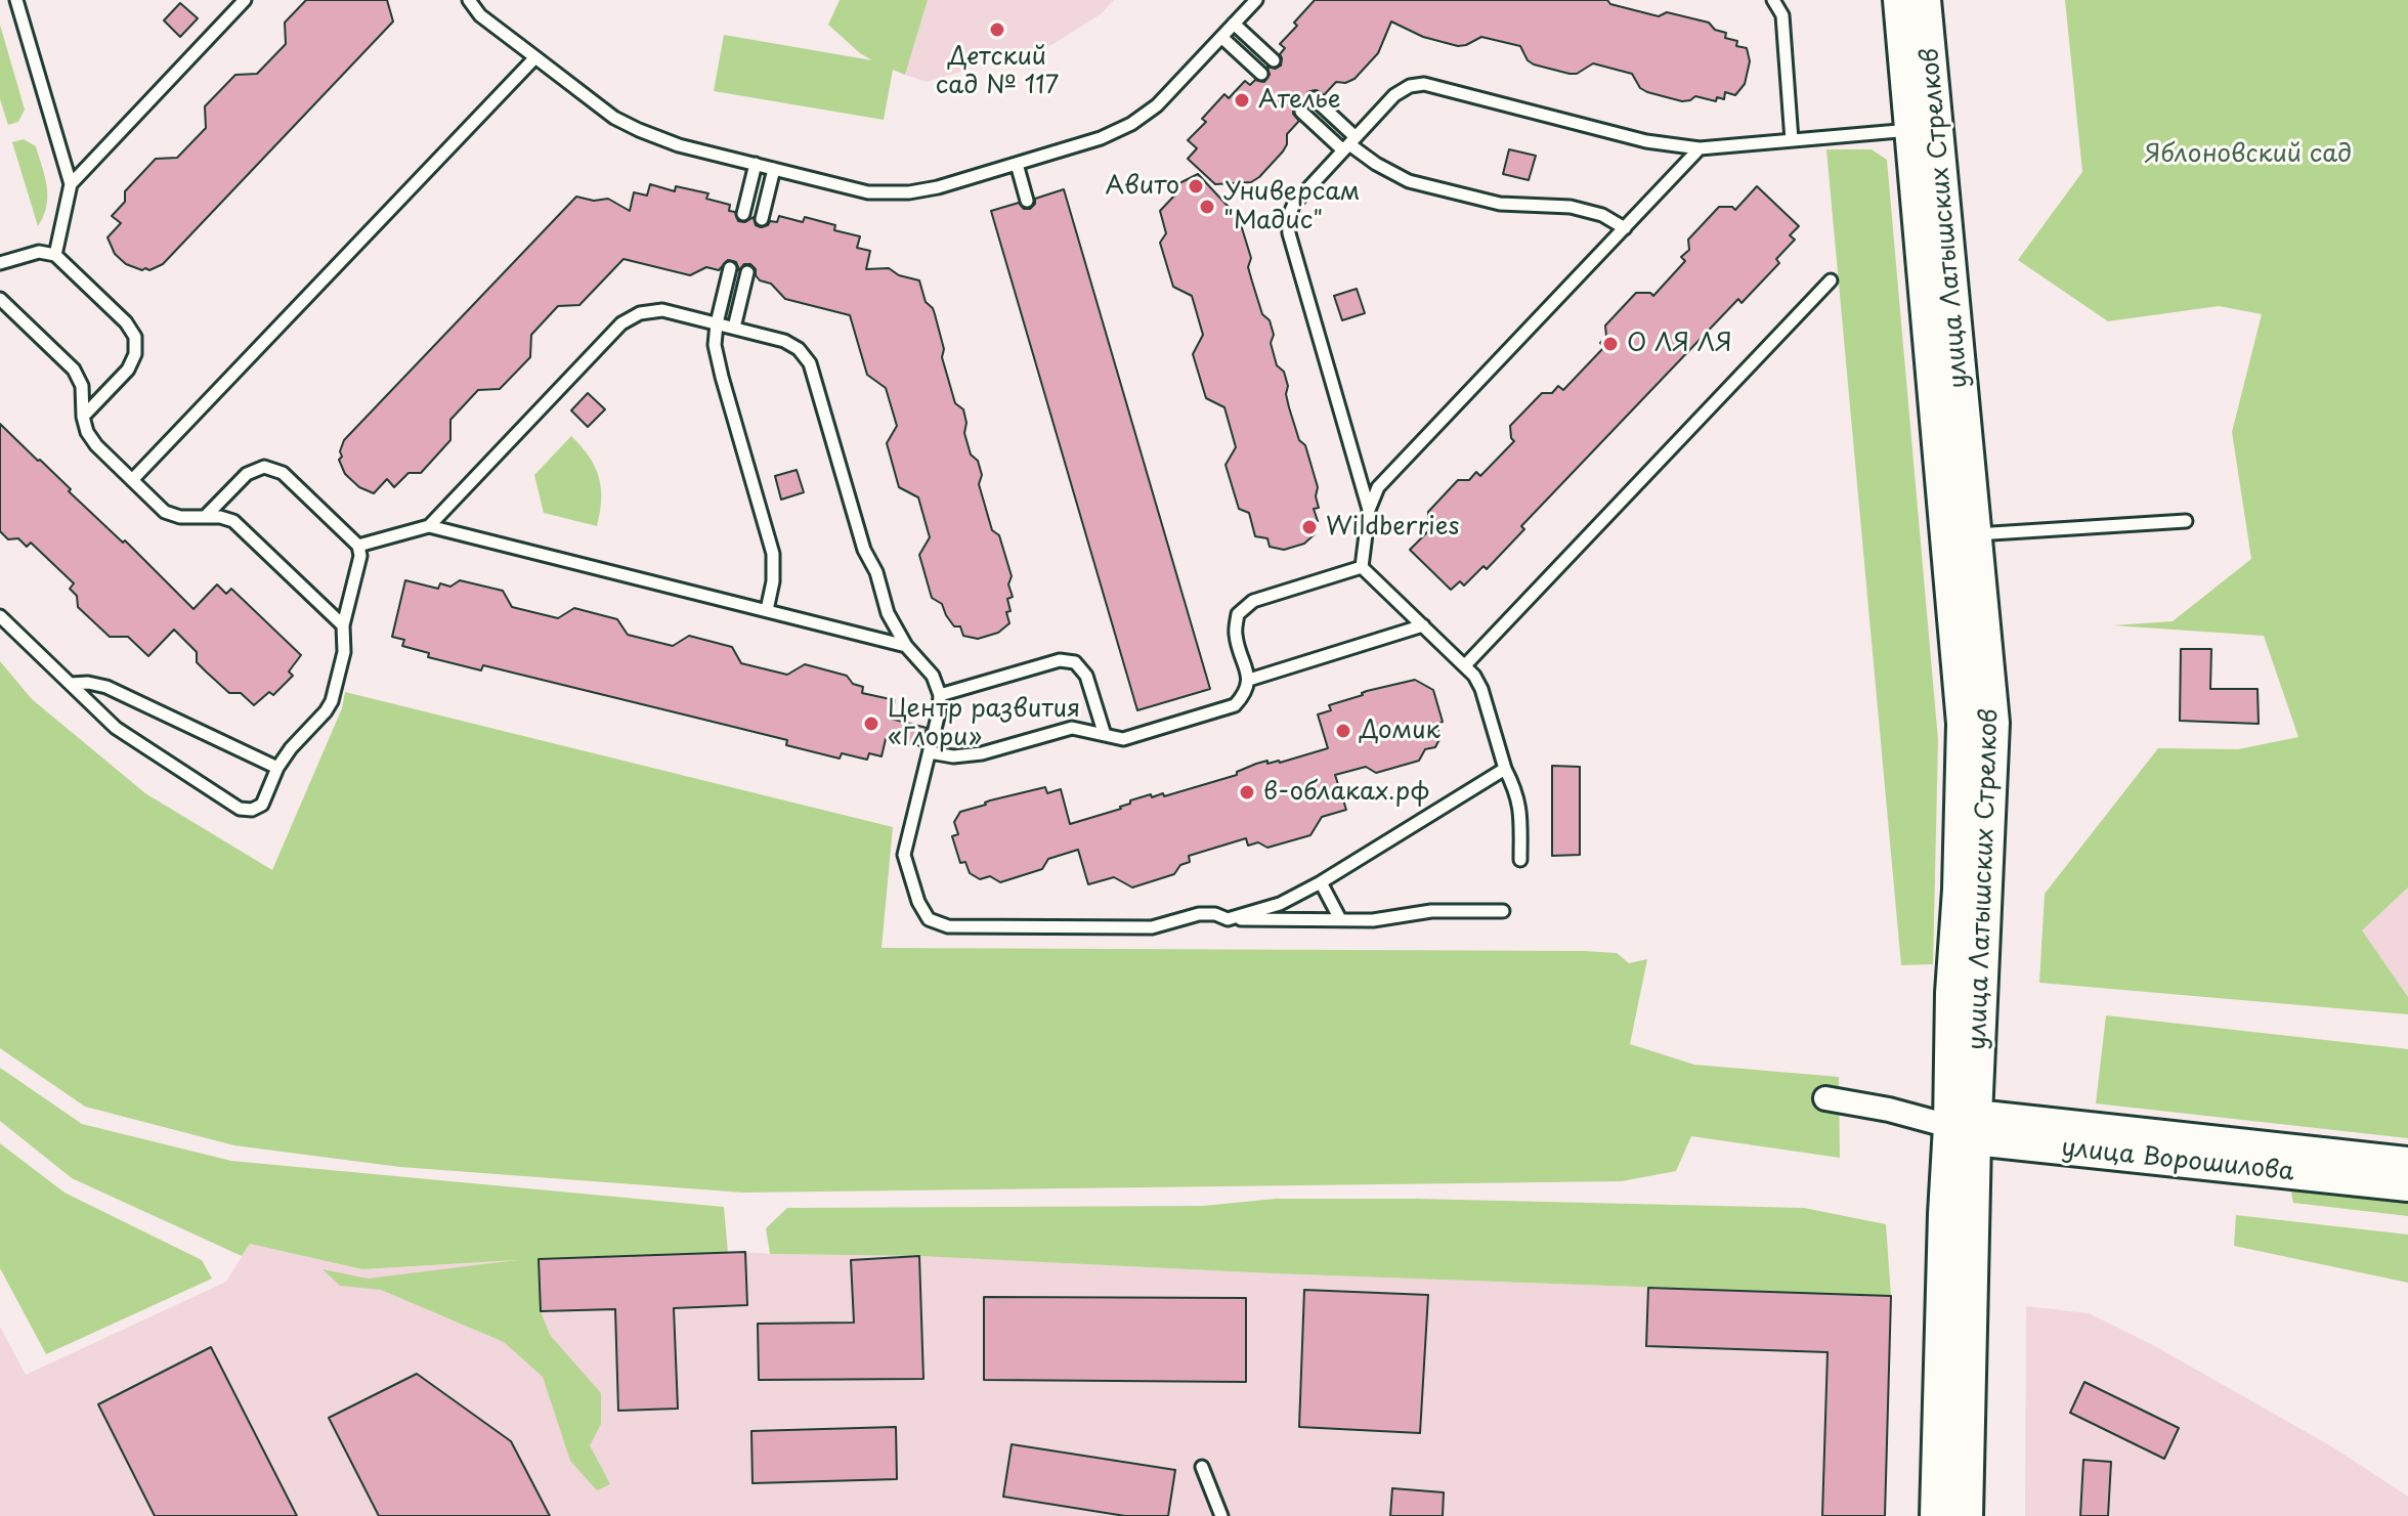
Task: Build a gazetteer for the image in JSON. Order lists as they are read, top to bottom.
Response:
{
  "streets": {
    "street": ["улица Латышских Стрелков", "улица Ворошилова"]
  },
  "crossings": [
    ["улица Латышских Стрелков", "улица Ворошилова"]
  ],
  "parks": ["Яблоновский сад"],
  "places": [
    "Детский сад № 117",
    "Ателье",
    "Авито",
    "Универсам \"Мадис\"",
    "О ЛЯ ЛЯ",
    "Wildberries",
    "Центр развития «Глори»",
    "Домик",
    "в-облаках.рф"
  ]
}
